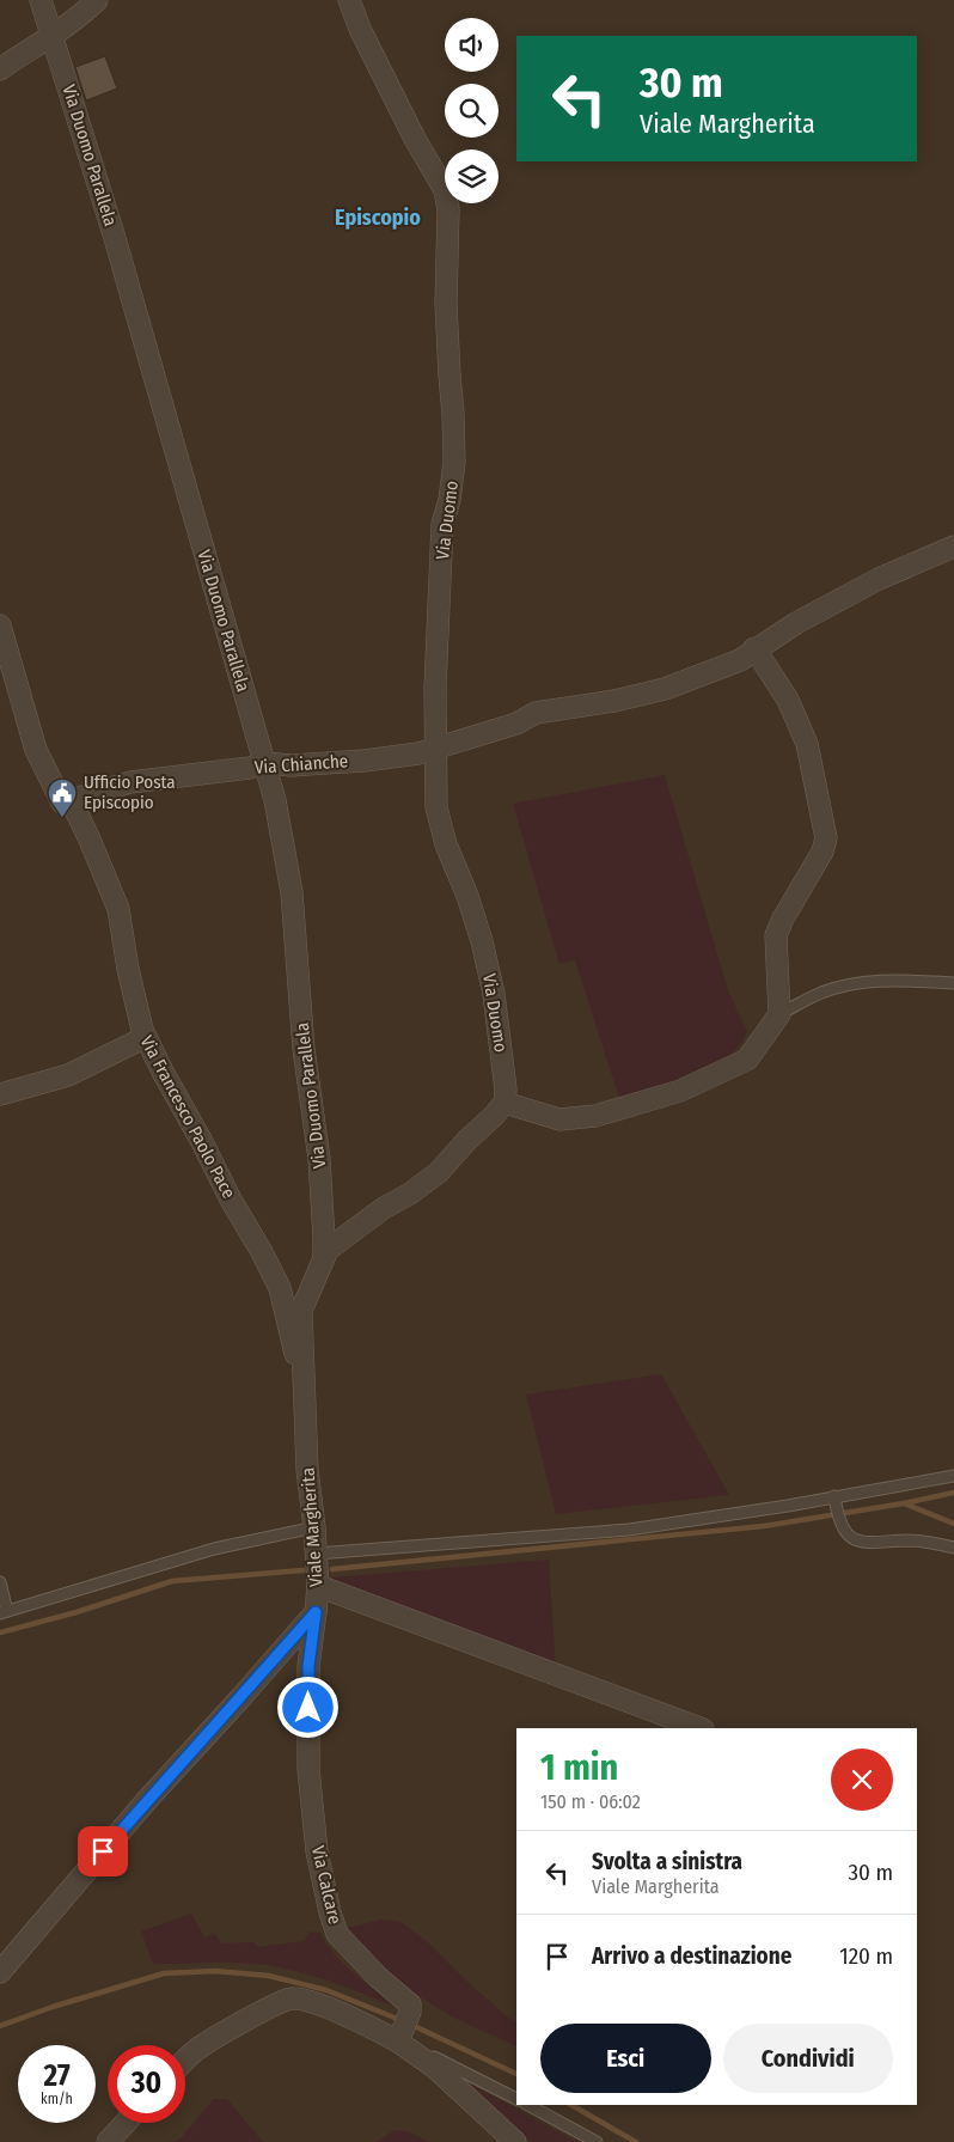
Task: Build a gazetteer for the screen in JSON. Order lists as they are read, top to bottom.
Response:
{
  "streets": {
    "street": [
      "Via Duomo Parallela",
      "Via Duomo",
      "Via Chianche",
      "Via Francesco Paolo Pace",
      "Viale Margherita",
      "Via Calcare"
    ]
  },
  "crossings": [
    ["Via Duomo Parallela", "Via Chianche"],
    ["Via Duomo Parallela", "Viale Margherita"],
    ["Via Duomo", "Via Chianche"],
    ["Via Duomo", "Viale Margherita"],
    ["Via Chianche", "Via Francesco Paolo Pace"],
    ["Via Francesco Paolo Pace", "Viale Margherita"],
    ["Viale Margherita", "Via Calcare"]
  ],
  "districts": ["Episcopio"],
  "places": {
    "public building": ["Ufficio Posta Episcopio"]
  },
  "page": {
    "turn": ["30 m", "Viale Margherita"],
    "heading": ["1 min", "150 m · 06:02"],
    "list": [
      {
        "name": "Svolta a sinistra",
        "note": "Viale Margherita",
        "value": "30 m"
      },
      {
        "name": "Arrivo a destinazione",
        "value": "120 m"
      }
    ],
    "buttons": ["Esci", "Condividi"],
    "speed": "27 km/h",
    "limit": "30"
  }
}
